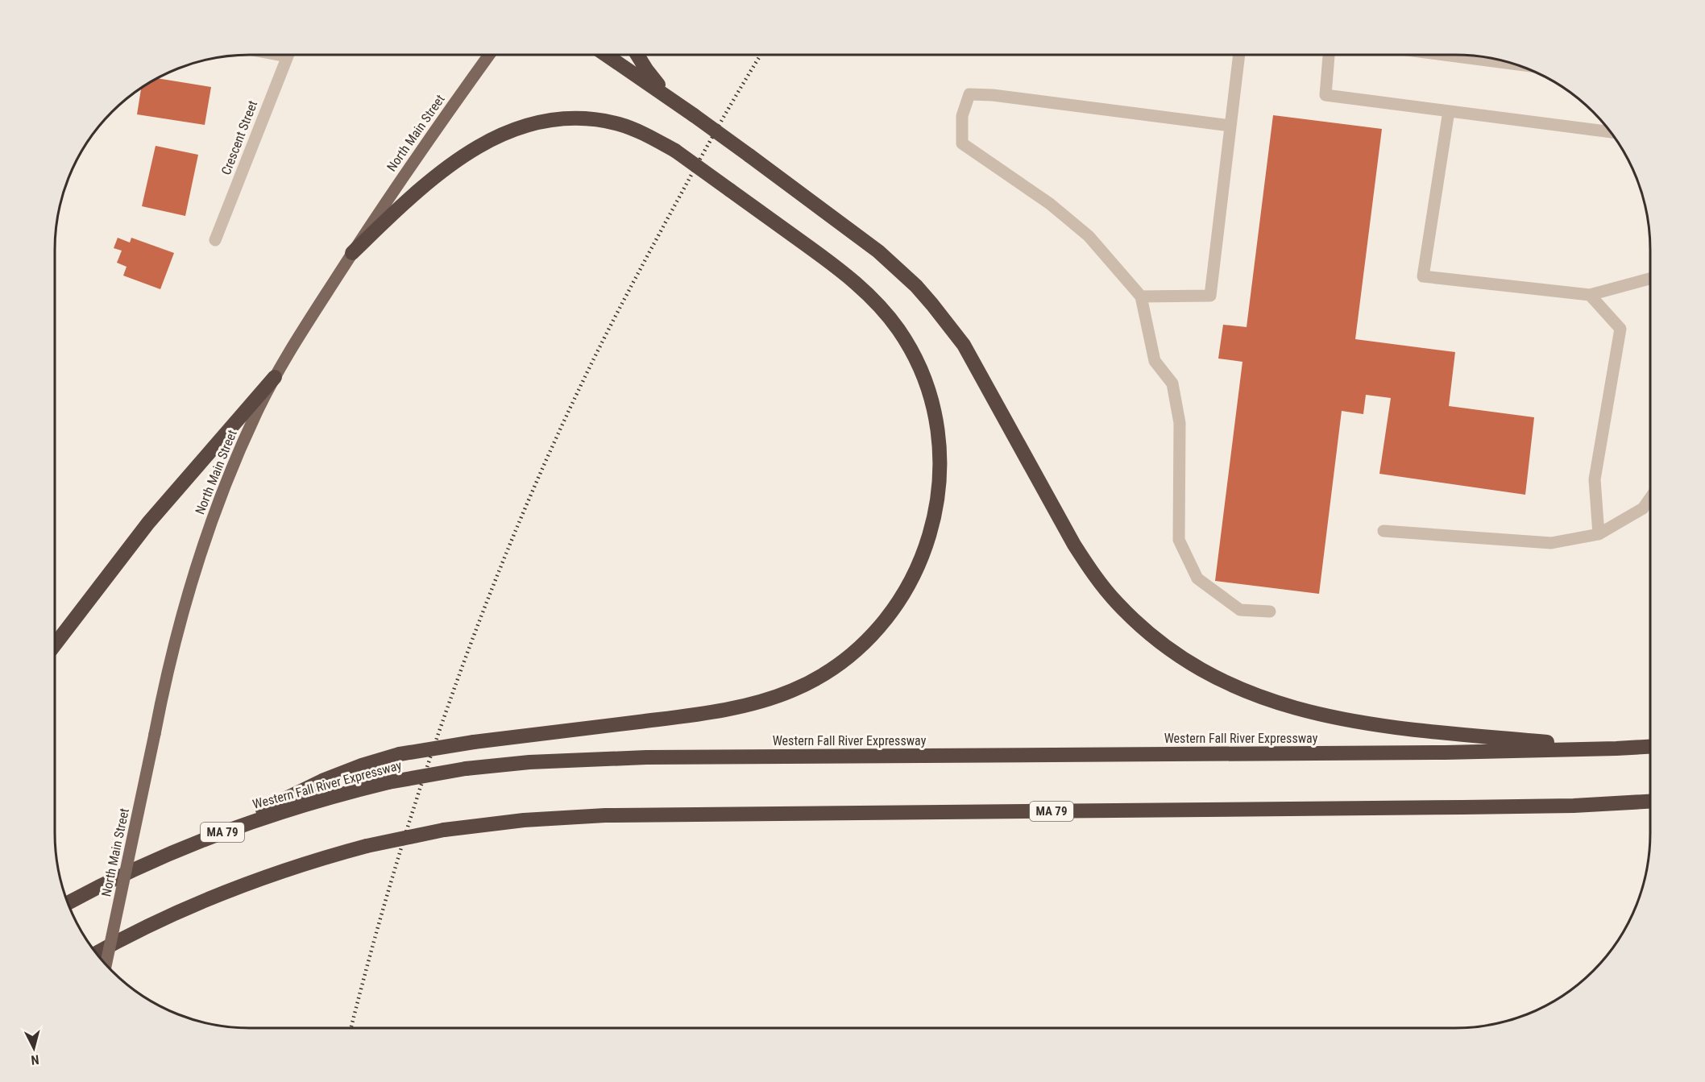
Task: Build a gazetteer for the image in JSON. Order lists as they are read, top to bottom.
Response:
{
  "streets": {
    "highway": ["Western Fall River Expressway", "MA 79"],
    "main road": ["North Main Street"],
    "street": ["Crescent Street"]
  },
  "north": "bottom"
}
